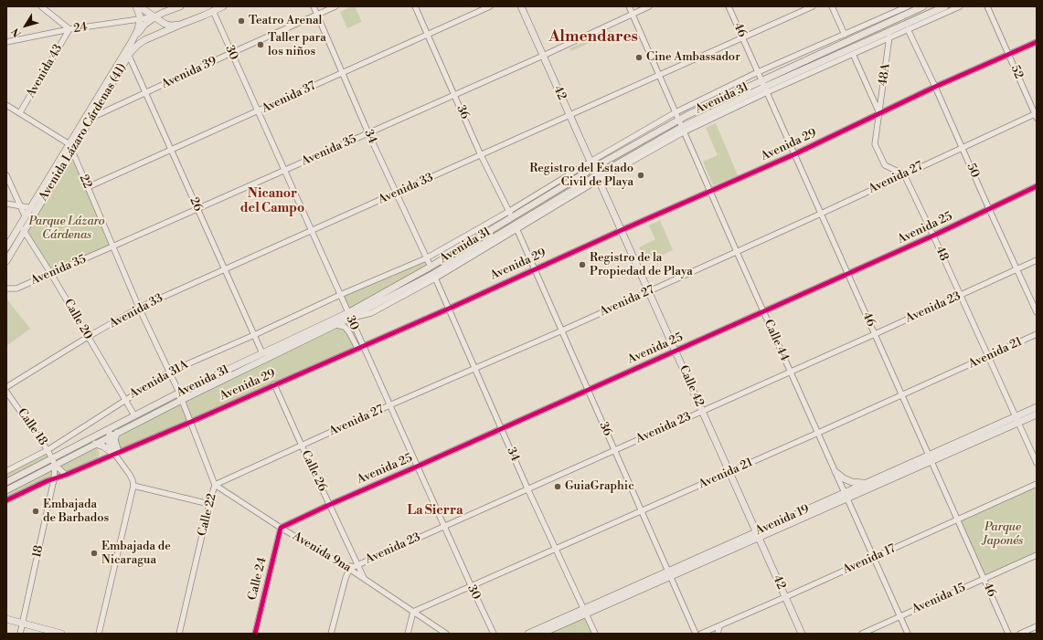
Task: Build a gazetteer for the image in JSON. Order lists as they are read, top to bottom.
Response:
{
  "streets": {
    "main road": [
      "42",
      "Avenida 31",
      "Avenida Lázaro Cárdenas (41)",
      "Calle 42",
      "Avenida 19"
    ],
    "street": [
      "24",
      "46",
      "30",
      "Avenida 43",
      "52",
      "Avenida 39",
      "48A",
      "Avenida 37",
      "36",
      "34",
      "Avenida 29",
      "Avenida 35",
      "50",
      "Avenida 27",
      "22",
      "Avenida 33",
      "26",
      "Avenida 25",
      "48",
      "Avenida 23",
      "Calle 20",
      "Calle 44",
      "Avenida 21",
      "Avenida 31A",
      "Calle 18",
      "Calle 26",
      "Calle 22",
      "18",
      "Avenida 9na",
      "Avenida 17",
      "Calle 24",
      "Avenida 15"
    ]
  },
  "crossings": [
    ["24", "Avenida 43"],
    ["24", "Avenida Lázaro Cárdenas (41)"],
    ["46", "Avenida 31"],
    ["46", "Avenida 29"],
    ["46", "Avenida 27"],
    ["46", "Avenida 33"],
    ["46", "Avenida 25"],
    ["46", "Avenida 23"],
    ["46", "Avenida 21"],
    ["46", "Avenida 19"],
    ["46", "Avenida 17"],
    ["46", "Avenida 15"],
    ["30", "Avenida 39"],
    ["30", "Avenida 37"],
    ["30", "Avenida 31"],
    ["30", "Avenida Lázaro Cárdenas (41)"],
    ["30", "Avenida 29"],
    ["30", "Avenida 35"],
    ["30", "Avenida 27"],
    ["30", "Avenida 33"],
    ["30", "Avenida 25"],
    ["30", "Avenida 23"],
    ["30", "Avenida 21"],
    ["30", "Avenida 31A"],
    ["52", "Avenida 29"],
    ["52", "Avenida 27"],
    ["Avenida 39", "Avenida Lázaro Cárdenas (41)"],
    ["Avenida 39", "34"],
    ["Avenida 39", "26"],
    ["48A", "Avenida 31"],
    ["48A", "Avenida 29"],
    ["42", "Avenida 31"],
    ["42", "Avenida 35"],
    ["42", "Avenida 33"],
    ["42", "Calle 42"],
    ["42", "Avenida 19"],
    ["42", "Avenida 17"],
    ["Avenida 37", "36"],
    ["Avenida 37", "34"],
    ["Avenida 37", "22"],
    ["Avenida 37", "26"],
    ["Avenida 31", "36"],
    ["Avenida 31", "34"],
    ["Avenida 31", "50"],
    ["Avenida 31", "26"],
    ["Avenida 31", "Calle 20"],
    ["Avenida 31", "Calle 44"],
    ["Avenida 31", "Avenida 31A"],
    ["Avenida 31", "Calle 42"],
    ["Avenida 31", "Calle 18"],
    ["Avenida 31", "Calle 22"],
    ["36", "Avenida 29"],
    ["36", "Avenida 35"],
    ["36", "Avenida 27"],
    ["36", "Avenida 33"],
    ["36", "Avenida 25"],
    ["36", "Avenida 23"],
    ["36", "Avenida 21"],
    ["36", "Avenida 19"],
    ["Avenida Lázaro Cárdenas (41)", "22"],
    ["Avenida Lázaro Cárdenas (41)", "26"],
    ["Avenida Lázaro Cárdenas (41)", "Calle 20"],
    ["34", "Avenida 29"],
    ["34", "Avenida 35"],
    ["34", "Avenida 27"],
    ["34", "Avenida 33"],
    ["34", "Avenida 25"],
    ["34", "Avenida 23"],
    ["34", "Avenida 21"],
    ["34", "Avenida 19"],
    ["Avenida 29", "50"],
    ["Avenida 29", "Calle 44"],
    ["Avenida 29", "Calle 42"],
    ["Avenida 29", "Calle 18"],
    ["Avenida 29", "Calle 26"],
    ["Avenida 29", "Calle 22"],
    ["Avenida 29", "18"],
    ["Avenida 35", "22"],
    ["Avenida 35", "26"],
    ["Avenida 35", "Calle 20"],
    ["Avenida 35", "Calle 44"],
    ["50", "Avenida 27"],
    ["50", "Avenida 25"],
    ["50", "Avenida 23"],
    ["Avenida 27", "48"],
    ["Avenida 27", "Calle 44"],
    ["Avenida 27", "Calle 42"],
    ["Avenida 27", "Calle 26"],
    ["Avenida 27", "Calle 22"],
    ["Avenida 27", "Avenida 9na"],
    ["Avenida 33", "26"],
    ["Avenida 33", "Calle 20"],
    ["Avenida 33", "Calle 44"],
    ["26", "Avenida 31A"],
    ["Avenida 25", "48"],
    ["Avenida 25", "Calle 44"],
    ["Avenida 25", "Calle 42"],
    ["Avenida 25", "Calle 26"],
    ["Avenida 25", "Avenida 9na"],
    ["Avenida 25", "Calle 24"],
    ["48", "Avenida 23"],
    ["48", "Avenida 21"],
    ["48", "Avenida 19"],
    ["Avenida 23", "Calle 44"],
    ["Avenida 23", "Calle 42"],
    ["Avenida 23", "Calle 26"],
    ["Avenida 23", "Avenida 9na"],
    ["Calle 20", "Avenida 31A"],
    ["Calle 44", "Avenida 21"],
    ["Calle 44", "Avenida 19"],
    ["Calle 44", "Avenida 17"],
    ["Calle 44", "Avenida 15"],
    ["Avenida 21", "Calle 42"],
    ["Avenida 21", "Avenida 9na"],
    ["Avenida 31A", "Calle 18"],
    ["Calle 42", "Avenida 19"],
    ["Calle 26", "Avenida 9na"],
    ["Calle 22", "Avenida 9na"],
    ["Avenida 9na", "Calle 24"]
  ],
  "districts": ["Almendares", "Nicanor del Campo", "La Sierra"],
  "parks": ["Parque Lázaro Cárdenas", "Parque Japonés"],
  "places": [
    "Teatro Arenal",
    "Taller para los niños",
    "Cine Ambassador",
    "Registro del Estado Civil de Playa",
    "Registro de la Propiedad de Playa",
    "GuiaGraphic",
    "Embajada de Barbados",
    "Embajada de Nicaragua"
  ],
  "north": "bottom left"
}
